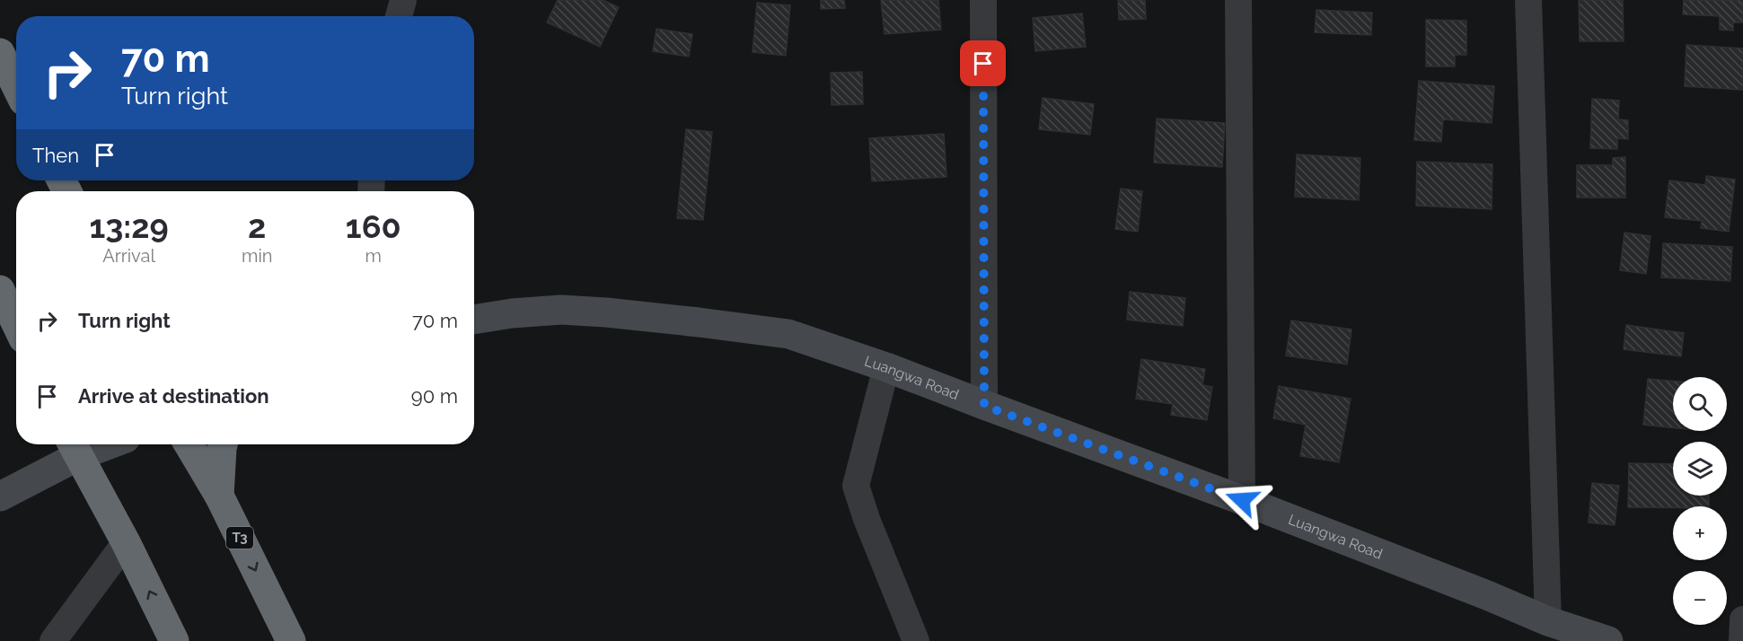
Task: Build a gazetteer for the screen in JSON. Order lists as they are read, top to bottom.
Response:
{
  "streets": {
    "highway": ["T3"],
    "street": ["Luangwa Road"]
  },
  "page": {
    "turn": ["70 m", "Turn right"],
    "then": "Then",
    "eta": [
      "13:29",
      "Arrival",
      "2",
      "min",
      "160",
      "m"
    ],
    "list": [
      {
        "name": "Turn right",
        "value": "70 m"
      },
      {
        "name": "Arrive at destination",
        "value": "90 m"
      }
    ],
    "map_buttons": ["+", "−"]
  }
}
